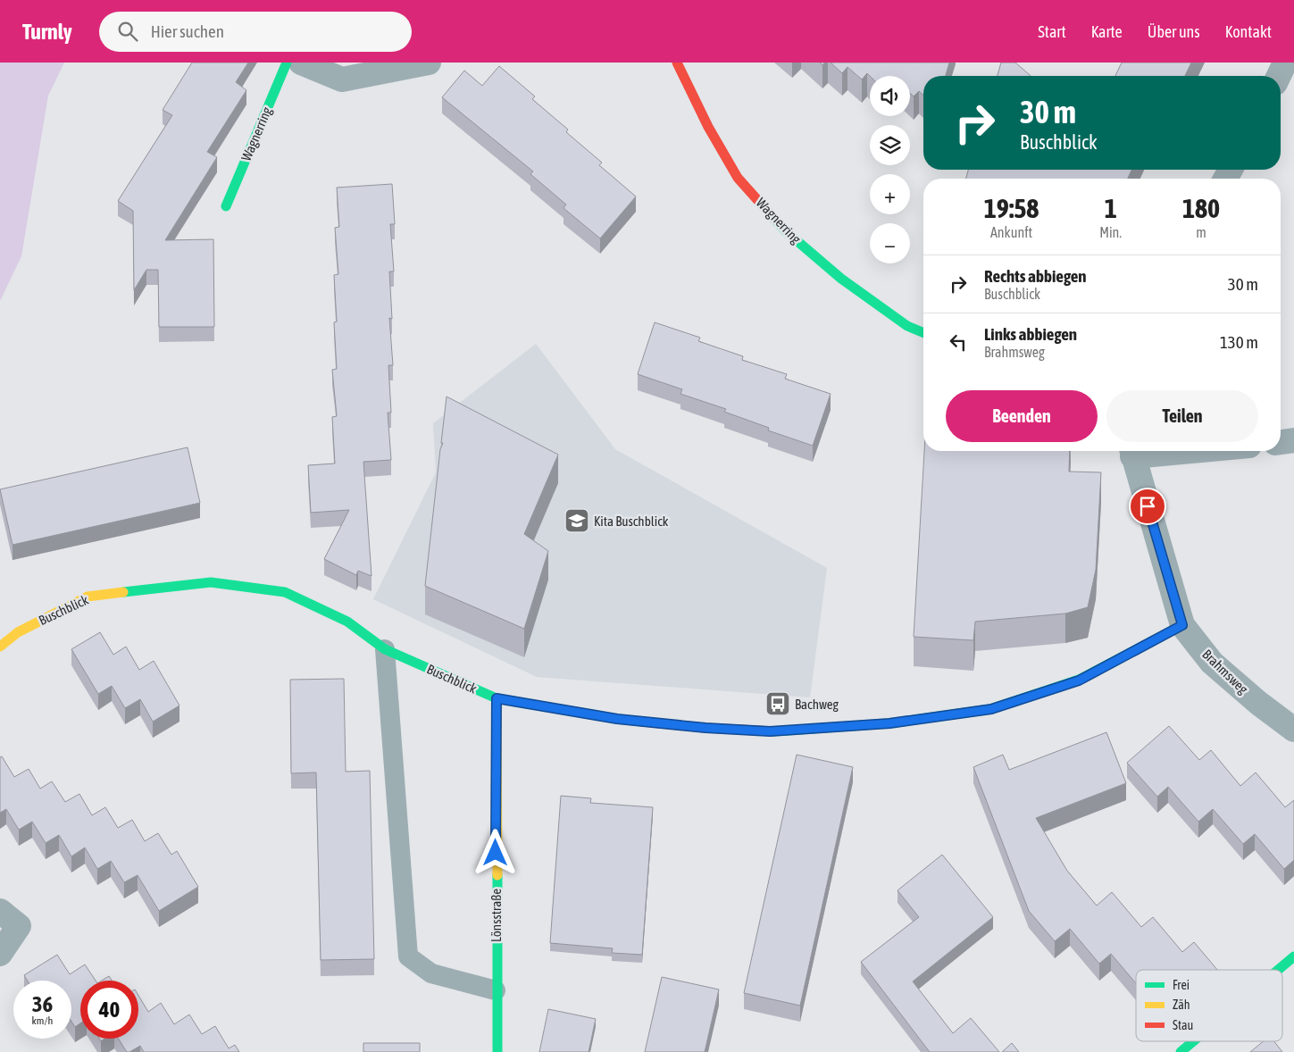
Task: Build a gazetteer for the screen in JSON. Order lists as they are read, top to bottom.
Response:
{
  "streets": {
    "street": [
      "Wagnerring",
      "Buschblick",
      "Brahmsweg",
      "Lönsstraße"
    ]
  },
  "crossings": [
    ["Buschblick", "Brahmsweg"],
    ["Buschblick", "Lönsstraße"]
  ],
  "places": {
    "school or university": ["Kita Buschblick"],
    "bus stop": ["Bachweg"]
  },
  "legend": ["Frei", "Zäh", "Stau"],
  "page": {
    "header": "Turnly",
    "search": "Hier suchen",
    "nav": [
      "Start",
      "Karte",
      "Über uns",
      "Kontakt"
    ],
    "map_buttons": ["+", "−"],
    "turn": ["30 m", "Buschblick"],
    "eta": [
      "19:58",
      "Ankunft",
      "1",
      "Min.",
      "180",
      "m"
    ],
    "list": [
      {
        "name": "Rechts abbiegen",
        "note": "Buschblick",
        "value": "30 m"
      },
      {
        "name": "Links abbiegen",
        "note": "Brahmsweg",
        "value": "130 m"
      }
    ],
    "buttons": ["Beenden", "Teilen"],
    "speed": "36 km/h",
    "limit": "40"
  }
}
